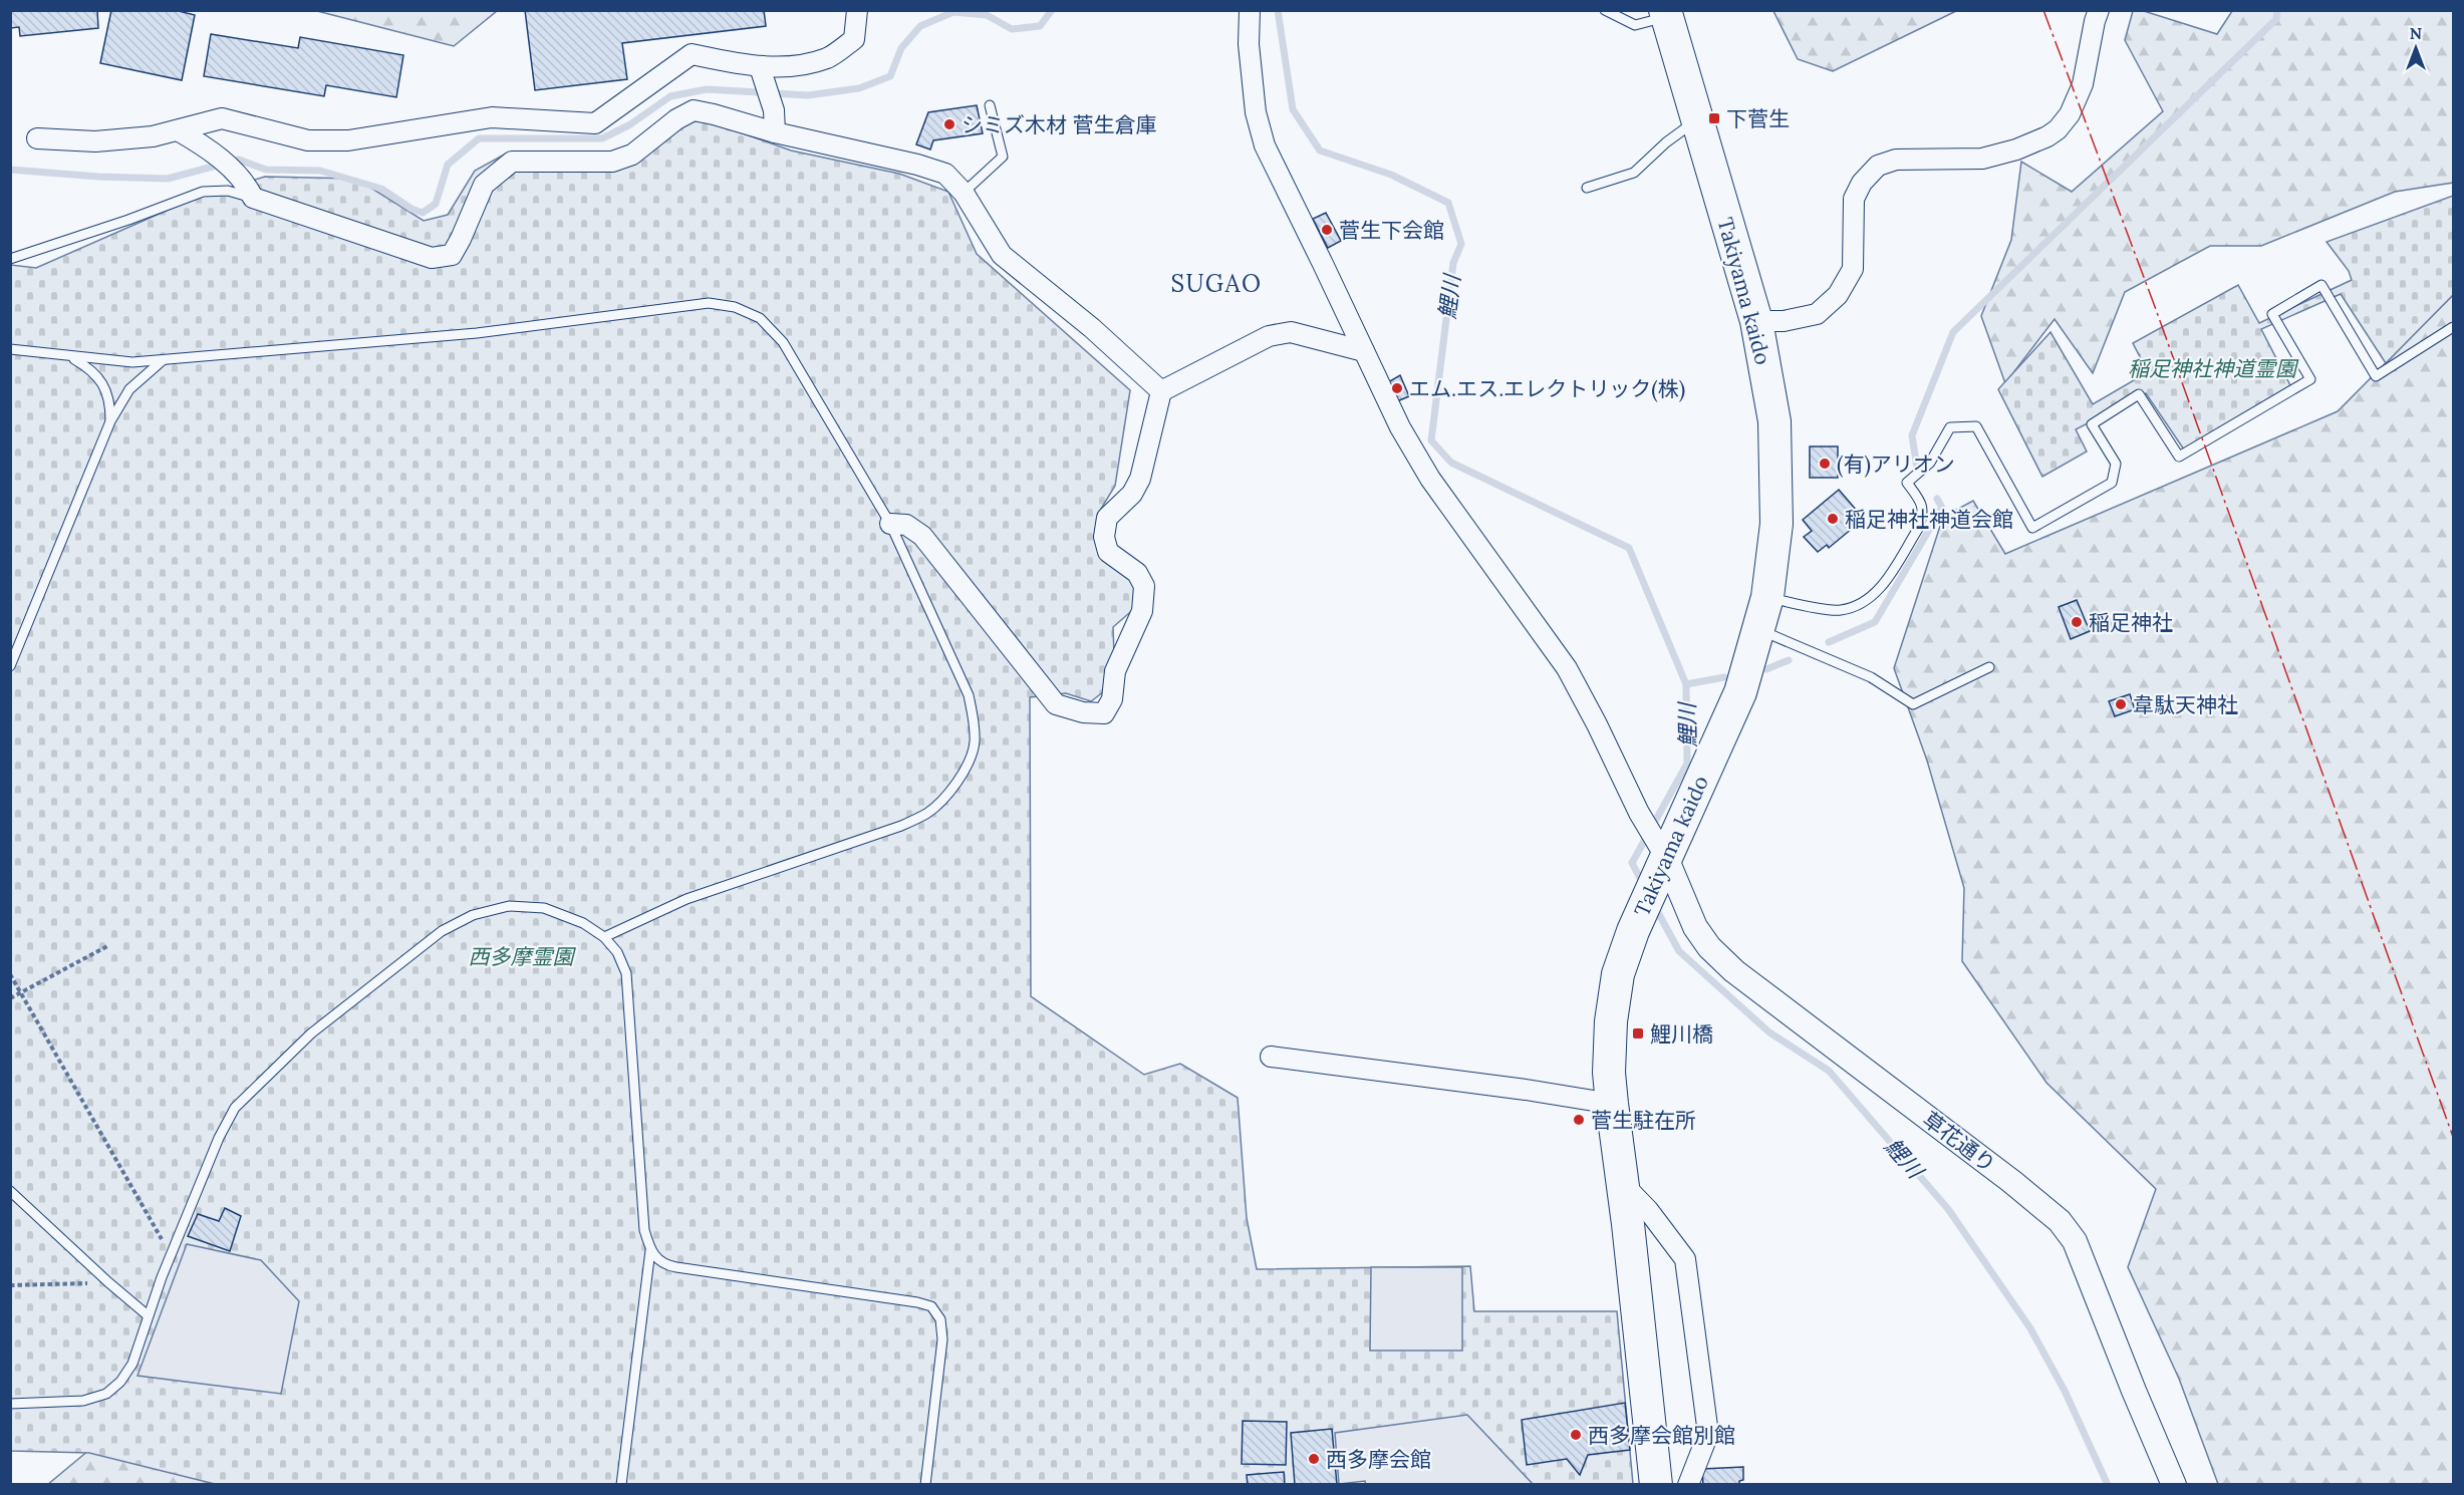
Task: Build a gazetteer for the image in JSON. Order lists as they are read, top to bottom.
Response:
{
  "streets": {
    "highway": ["Takiyama kaido"],
    "street": ["草花通り"]
  },
  "crossings": [
    ["Takiyama kaido", "草花通り"]
  ],
  "districts": ["SUGAO"],
  "water": ["鯉川"],
  "parks": ["稲足神社神道霊園", "西多摩霊園"],
  "places": {
    "transit": ["下菅生", "鯉川橋"],
    "other": [
      "シミズ木材 菅生倉庫",
      "菅生下会館",
      "エム.エス.エレクトリック(株)",
      "(有)アリオン",
      "稲足神社神道会館",
      "稲足神社",
      "韋駄天神社",
      "菅生駐在所",
      "西多摩会館別館",
      "西多摩会館"
    ]
  },
  "north": "top"
}
